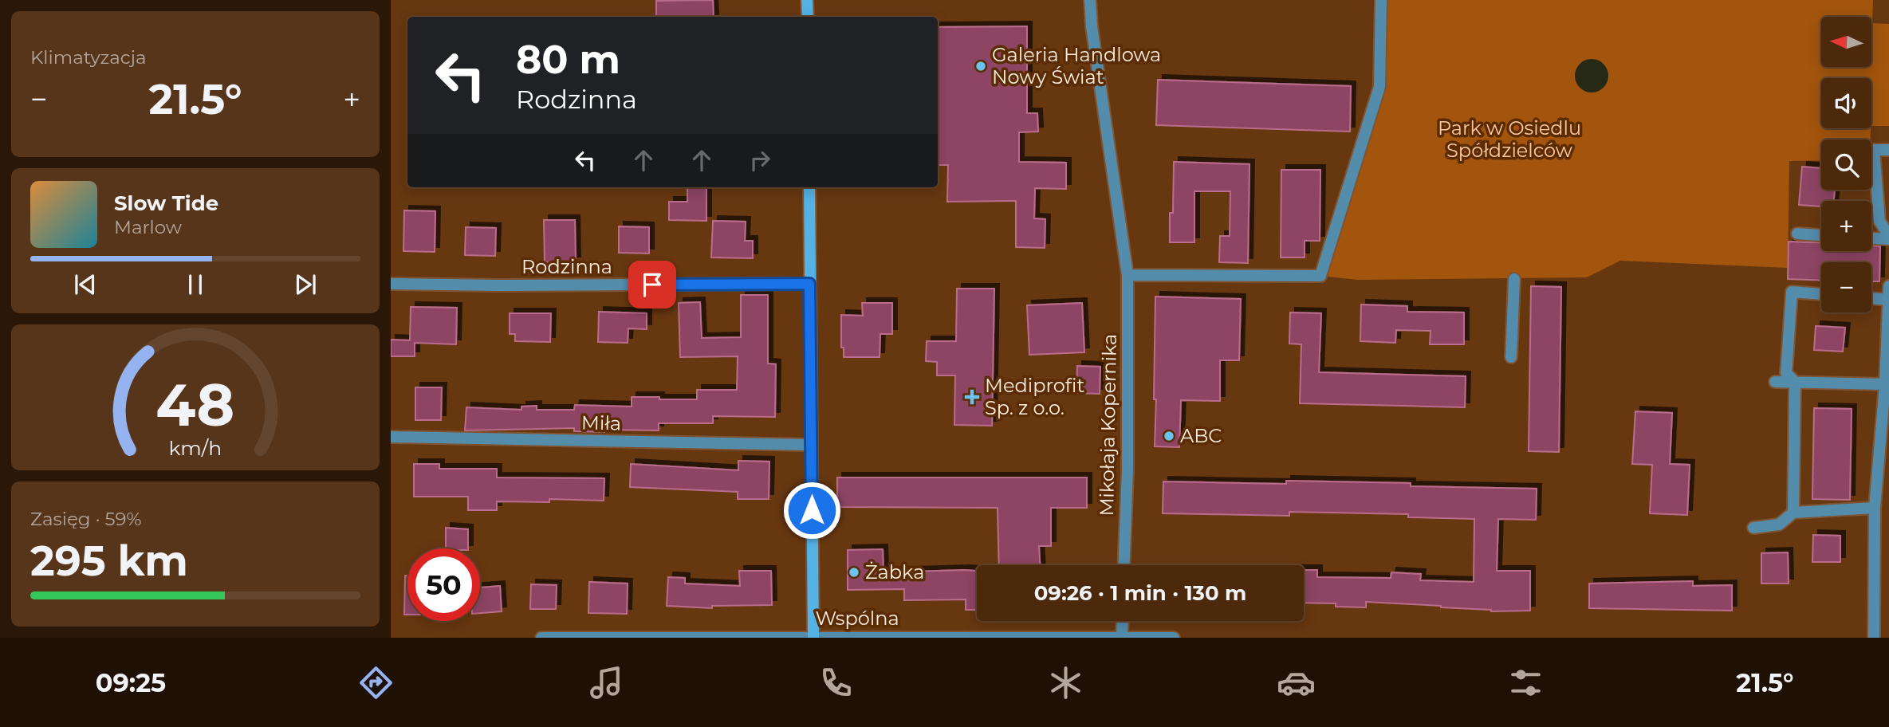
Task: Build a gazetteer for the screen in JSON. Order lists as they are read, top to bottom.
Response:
{
  "streets": {
    "street": [
      "Rodzinna",
      "Miła",
      "Mikołaja Kopernika",
      "Wspólna"
    ]
  },
  "parks": ["Park w Osiedlu Spółdzielców"],
  "places": {
    "other": ["Galeria Handlowa Nowy Świat", "ABC", "Żabka"],
    "health": ["Mediprofit Sp. z o.o."]
  },
  "north": "left",
  "page": {
    "tile": [
      "Klimatyzacja",
      ["Zasięg · 59%", "295 km"]
    ],
    "map_buttons": ["+", "−"],
    "turn": ["80 m", "Rodzinna"],
    "heat": ["−", "21.5°", "+"],
    "song": ["Slow Tide", "Marlow"],
    "limit": "50",
    "trip": "09:26 · 1 min · 130 m",
    "tabs": ["09:25", "21.5°"],
    "gauge": ["48", "km/h"]
  }
}
